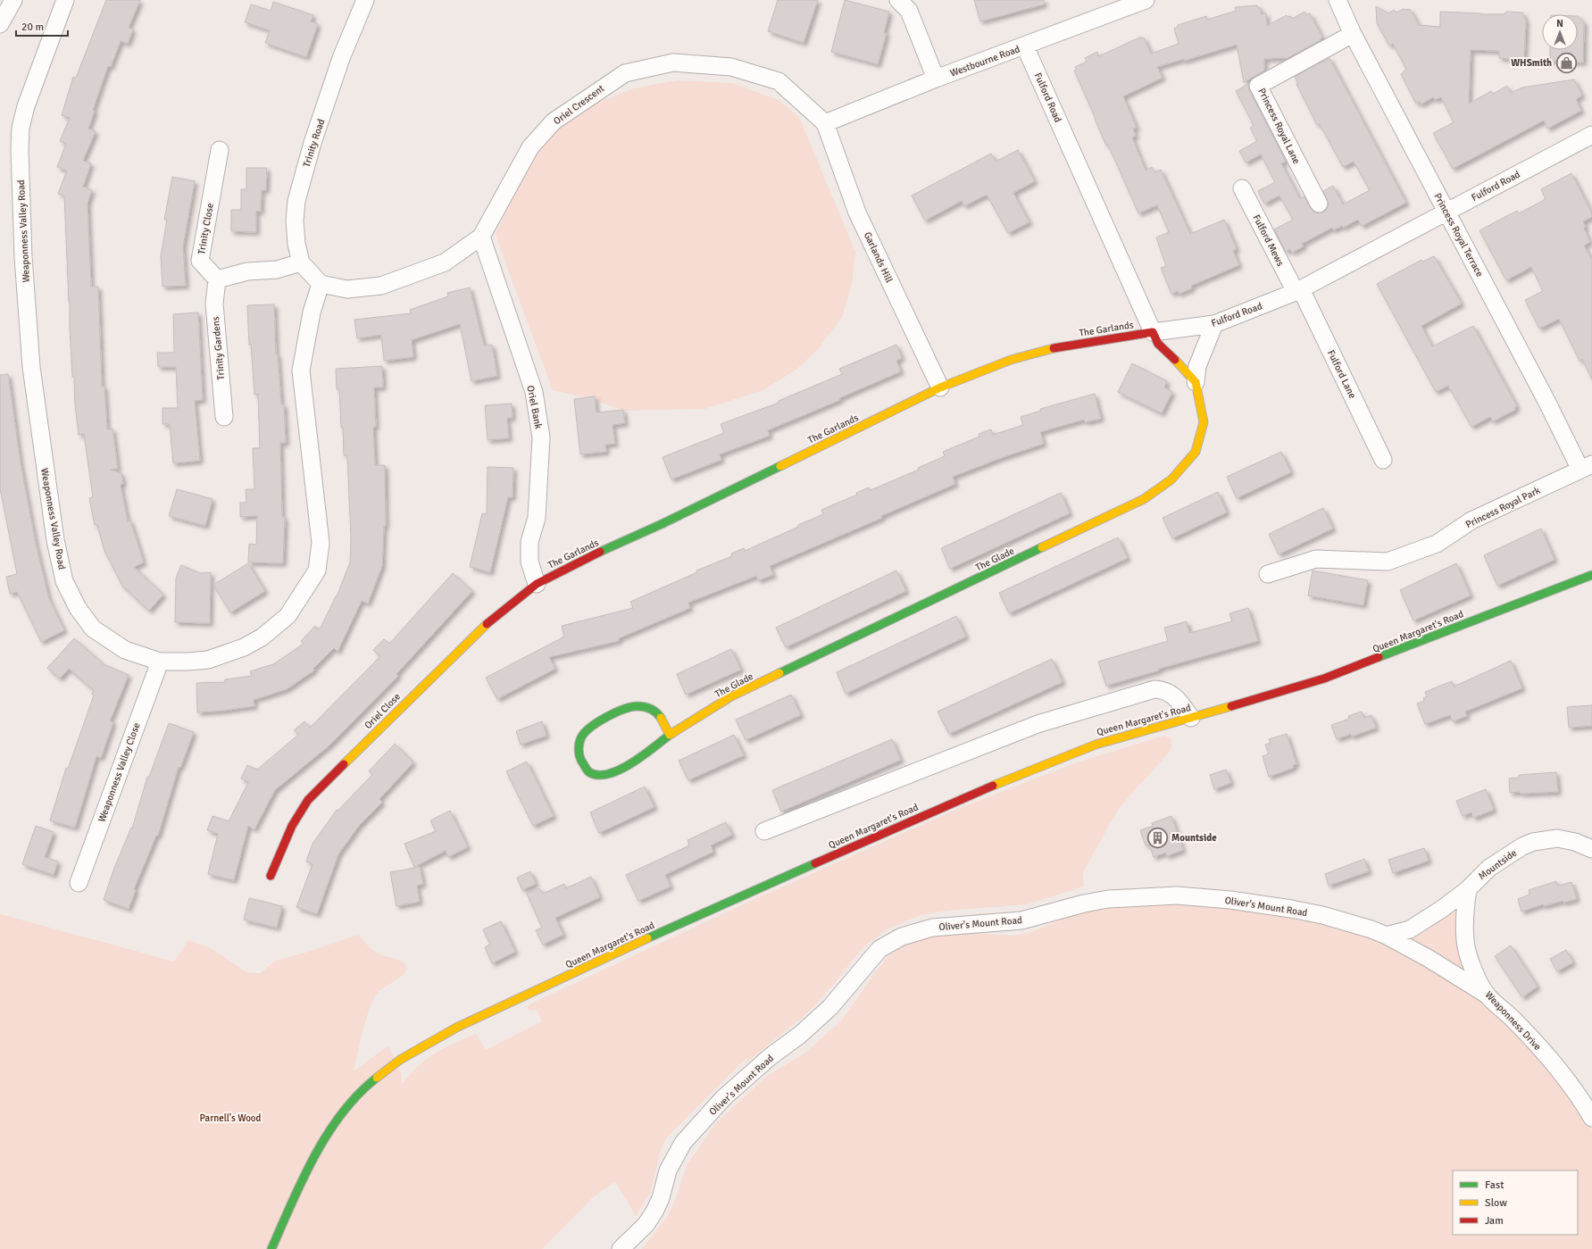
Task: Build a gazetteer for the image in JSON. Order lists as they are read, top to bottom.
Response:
{
  "streets": {
    "street": [
      "Westbourne Road",
      "Fulford Road",
      "Oriel Crescent",
      "Princess Royal Lane",
      "Trinity Road",
      "Trinity Close",
      "Weaponness Valley Road",
      "Princess Royal Terrace",
      "Fulford Mews",
      "Garlands Hill",
      "The Garlands",
      "Trinity Gardens",
      "Fulford Lane",
      "Oriel Bank",
      "Princess Royal Park",
      "The Glade",
      "Queen Margaret's Road",
      "Oriel Close",
      "Weaponness Valley Close",
      "Mountside",
      "Oliver's Mount Road",
      "Weaponness Drive"
    ]
  },
  "crossings": [
    ["Westbourne Road", "Fulford Road"],
    ["Westbourne Road", "Oriel Crescent"],
    ["Westbourne Road", "Garlands Hill"],
    ["Fulford Road", "Princess Royal Terrace"],
    ["Fulford Road", "Fulford Mews"],
    ["Fulford Road", "The Garlands"],
    ["Fulford Road", "Fulford Lane"],
    ["Fulford Road", "The Glade"],
    ["Oriel Crescent", "Trinity Road"],
    ["Oriel Crescent", "Weaponness Valley Road"],
    ["Oriel Crescent", "Garlands Hill"],
    ["Oriel Crescent", "Oriel Bank"],
    ["Princess Royal Lane", "Princess Royal Terrace"],
    ["Trinity Road", "Weaponness Valley Road"],
    ["Trinity Close", "Trinity Gardens"],
    ["Weaponness Valley Road", "Weaponness Valley Close"],
    ["Princess Royal Terrace", "Princess Royal Park"],
    ["Fulford Mews", "Fulford Lane"],
    ["Garlands Hill", "The Garlands"],
    ["The Garlands", "Oriel Bank"],
    ["The Garlands", "The Glade"],
    ["The Garlands", "Oriel Close"],
    ["Oriel Bank", "Oriel Close"],
    ["Mountside", "Weaponness Drive"],
    ["Oliver's Mount Road", "Weaponness Drive"]
  ],
  "parks": ["Parnell's Wood"],
  "places": {
    "shop": ["WHSmith"],
    "building": ["Mountside"]
  },
  "legend": ["Fast", "Slow", "Jam"],
  "scale_bar": "20 m",
  "north": "top"
}
